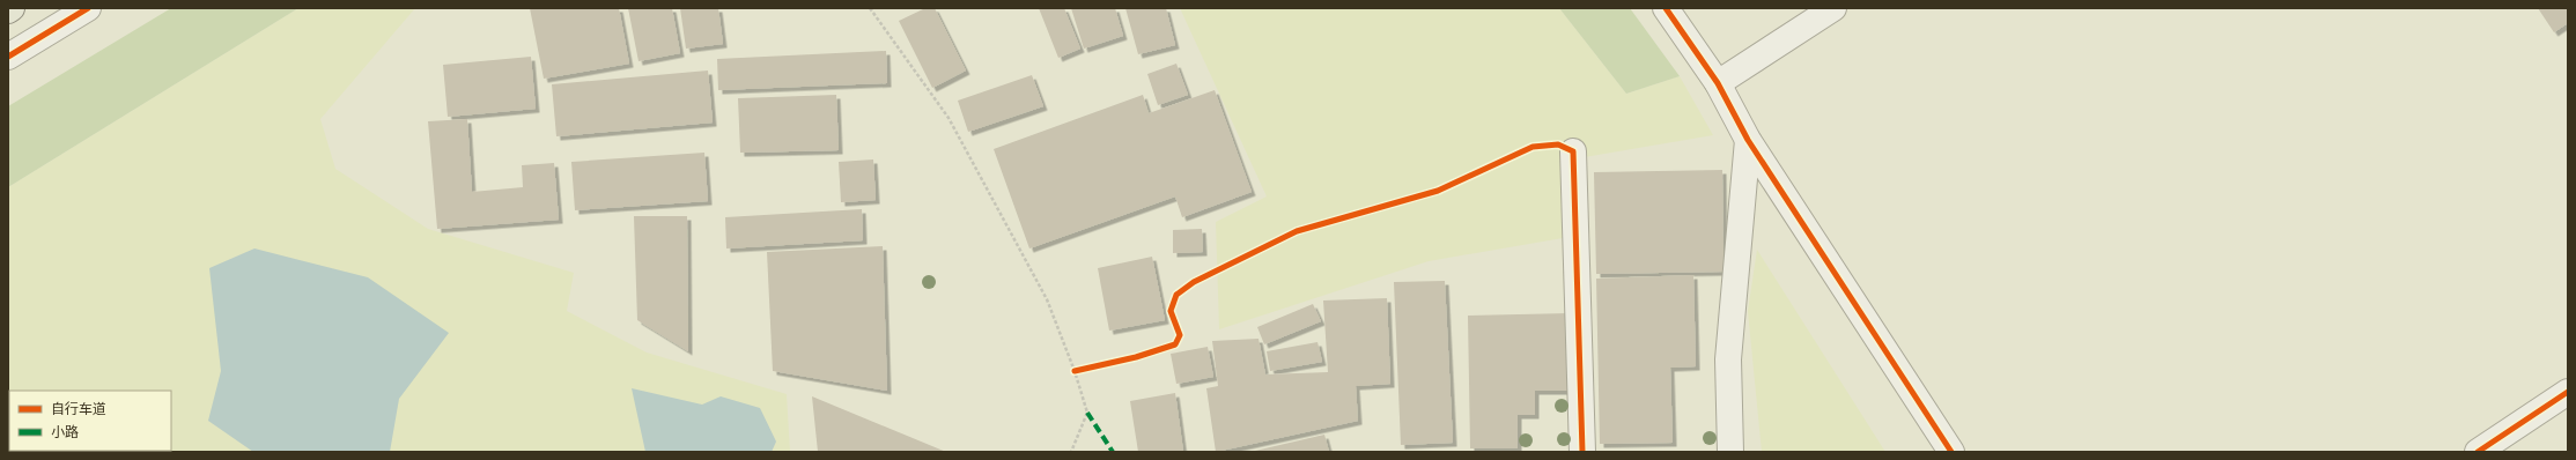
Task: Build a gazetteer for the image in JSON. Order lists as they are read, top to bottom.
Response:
{
  "legend": ["自行车道", "小路"]
}
